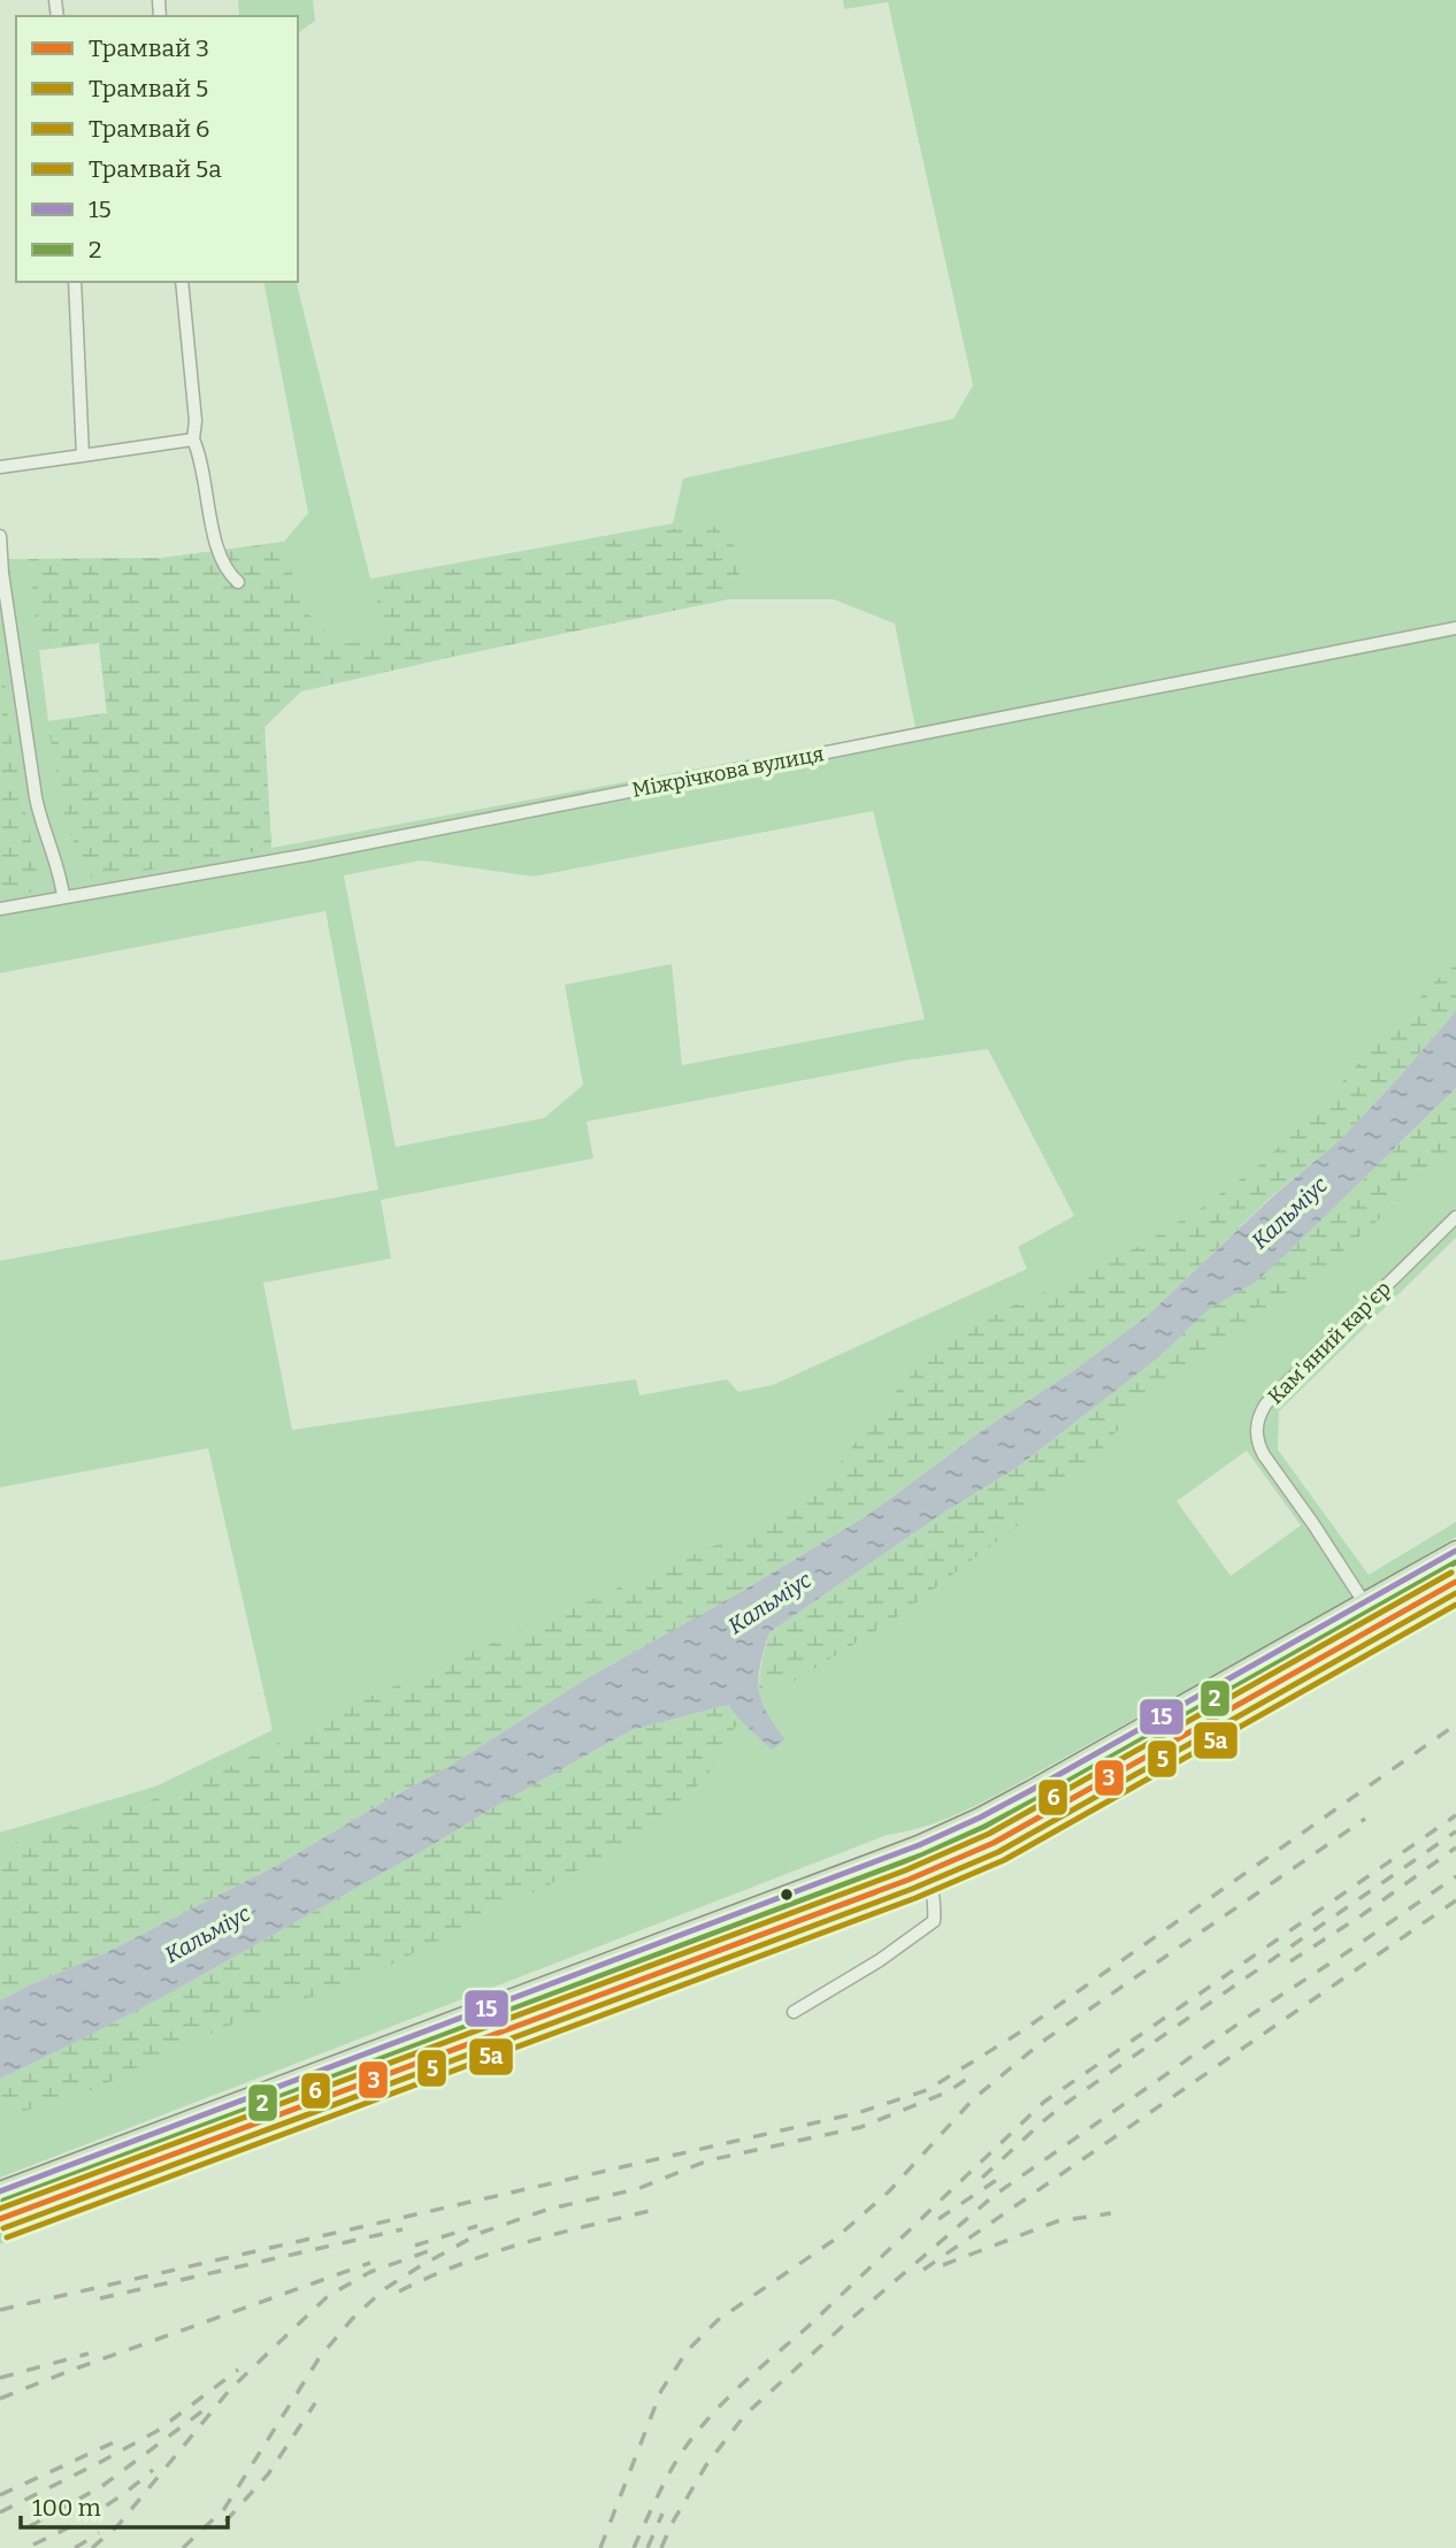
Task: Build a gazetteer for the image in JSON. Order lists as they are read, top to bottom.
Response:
{
  "streets": {
    "street": ["Міжрічкова вулиця", "Кам'яний кар'єр"]
  },
  "water": ["Кальміус"],
  "lines": [
    "transit line 15",
    "transit line 2",
    "tram line 6",
    "tram line 3",
    "tram line 5",
    "tram line 5а"
  ],
  "legend": [
    "Трамвай 3",
    "Трамвай 5",
    "Трамвай 6",
    "Трамвай 5а",
    "15",
    "2"
  ],
  "scale_bar": "100 m"
}
